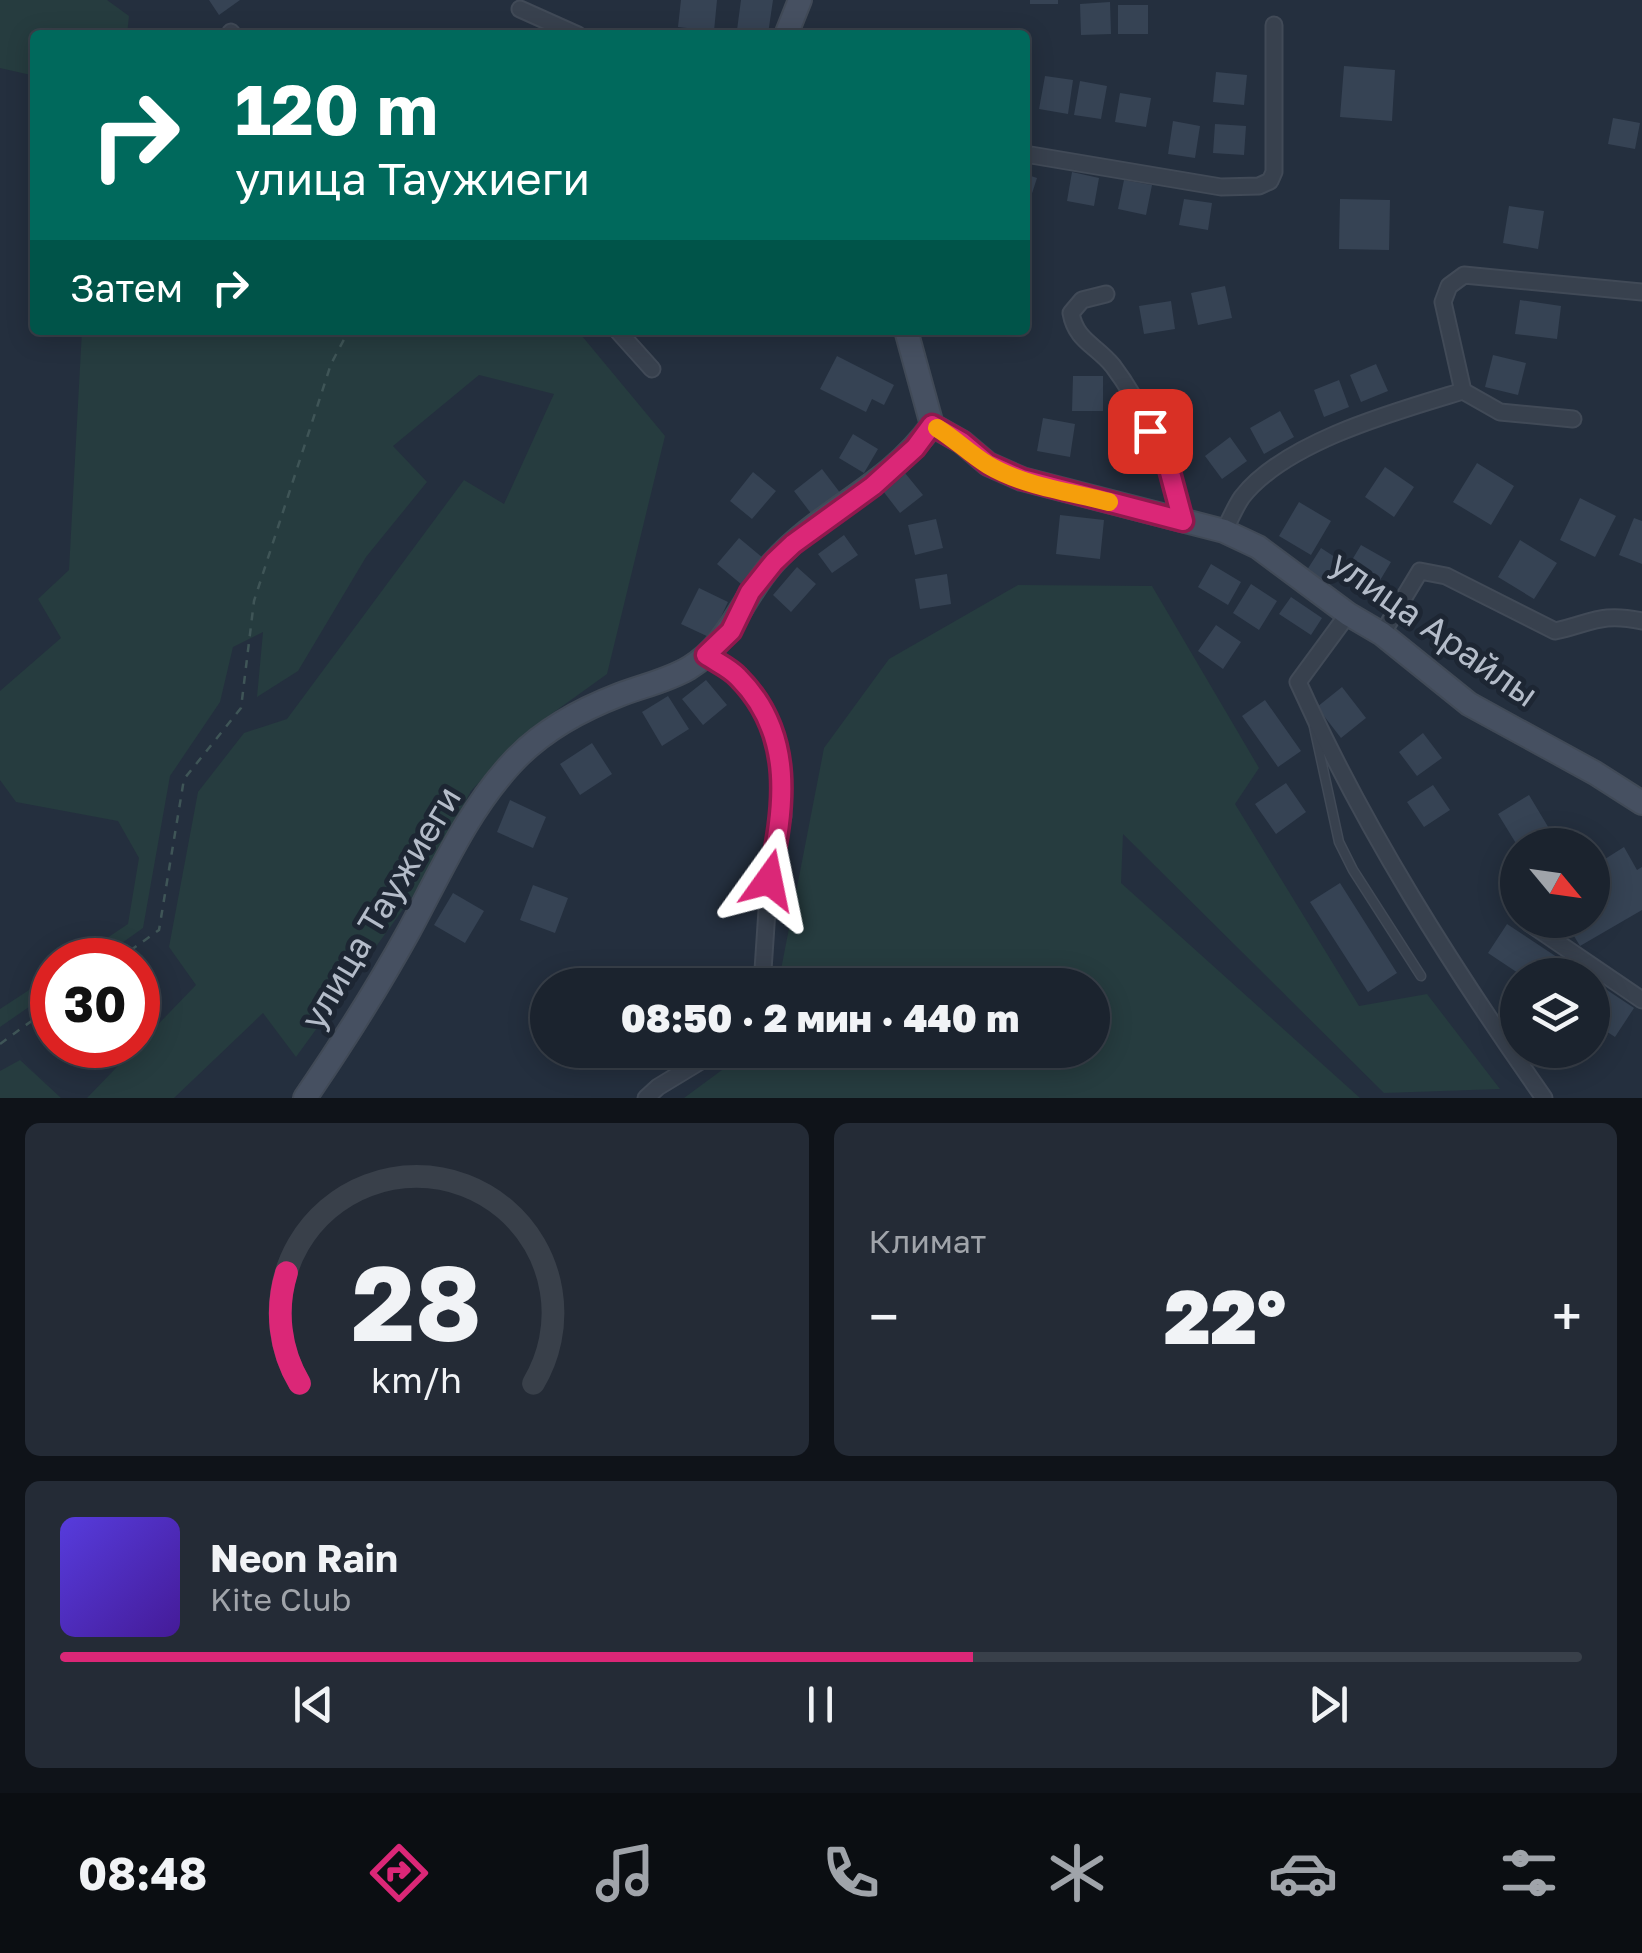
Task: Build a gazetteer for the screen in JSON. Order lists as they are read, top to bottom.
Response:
{
  "streets": {
    "street": ["улица Арайлы", "улица Таужиеги"]
  },
  "crossings": [
    ["улица Арайлы", "улица Таужиеги"]
  ],
  "north": "bottom right",
  "page": {
    "turn": ["120 m", "улица Таужиеги"],
    "then": "Затем",
    "limit": "30",
    "trip": "08:50 · 2 мин · 440 m",
    "tile": "Климат",
    "heat": ["−", "22°", "+"],
    "song": ["Neon Rain", "Kite Club"],
    "tabs": "08:48",
    "gauge": ["28", "km/h"]
  }
}
